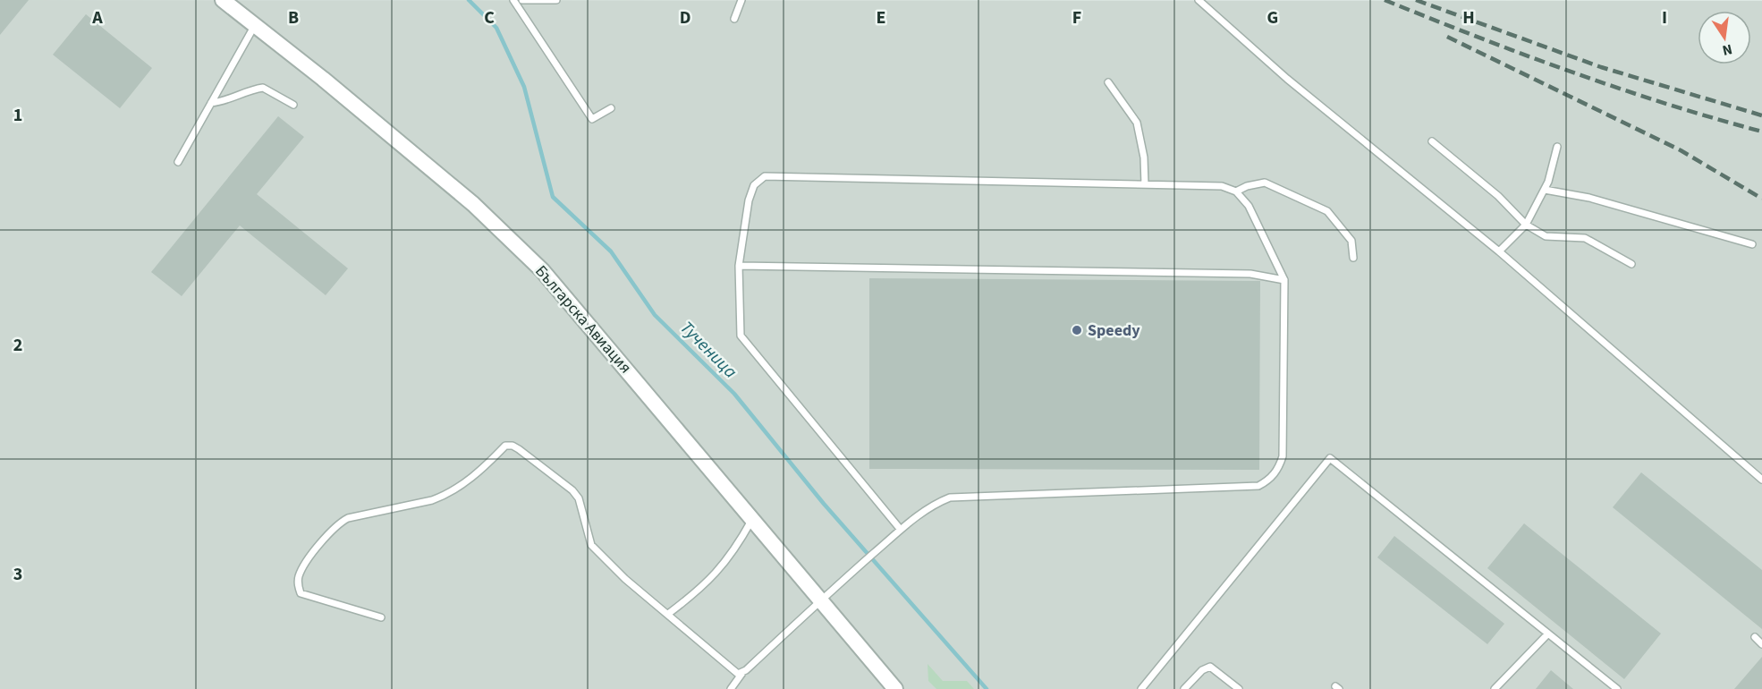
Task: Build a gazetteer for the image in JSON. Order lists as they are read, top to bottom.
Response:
{
  "streets": {
    "street": ["Българска Авиация"]
  },
  "water": ["Тученица"],
  "places": ["Speedy"],
  "north": "bottom",
  "grid": {
    "columns": [
      "A",
      "B",
      "C",
      "D",
      "E",
      "F",
      "G",
      "H",
      "I"
    ],
    "rows": ["1", "2", "3"]
  }
}
